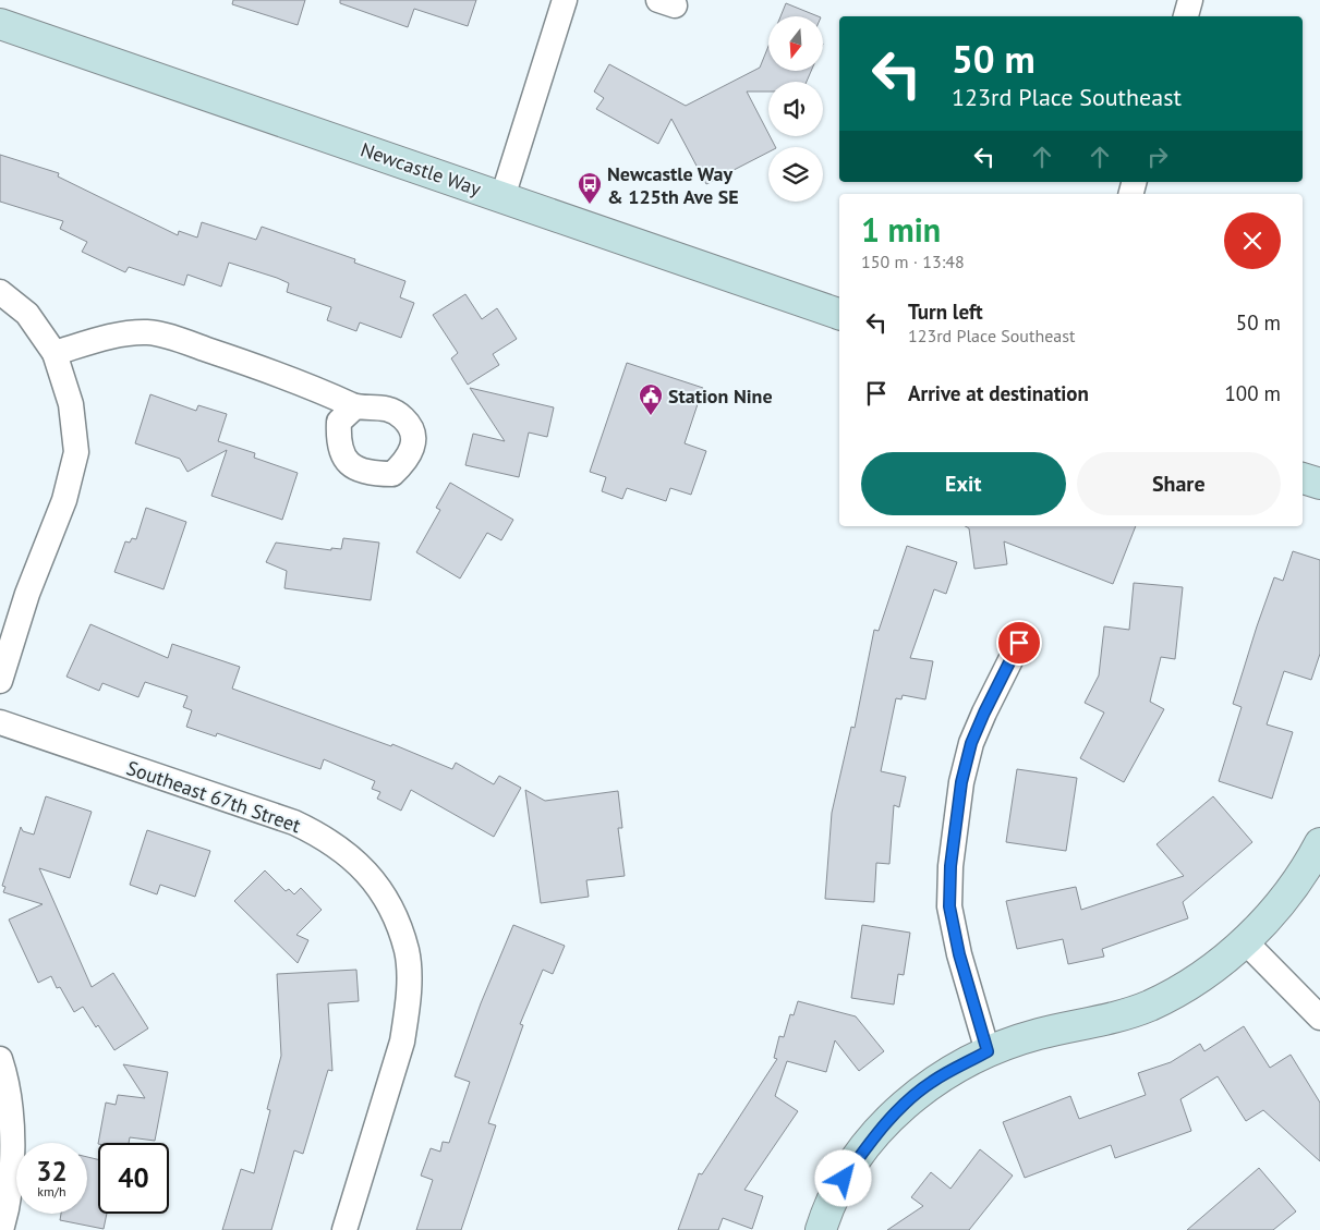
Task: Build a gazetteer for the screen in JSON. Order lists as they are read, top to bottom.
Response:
{
  "streets": {
    "main road": ["Newcastle Way"],
    "street": ["Southeast 67th Street"]
  },
  "places": {
    "bus stop": ["Newcastle Way & 125th Ave SE"],
    "public building": ["Station Nine"]
  },
  "north": "bottom",
  "page": {
    "turn": ["50 m", "123rd Place Southeast"],
    "heading": ["1 min", "150 m · 13:48"],
    "list": [
      {
        "name": "Turn left",
        "note": "123rd Place Southeast",
        "value": "50 m"
      },
      {
        "name": "Arrive at destination",
        "value": "100 m"
      }
    ],
    "buttons": ["Exit", "Share"],
    "speed": "32 km/h",
    "limit": "40"
  }
}
